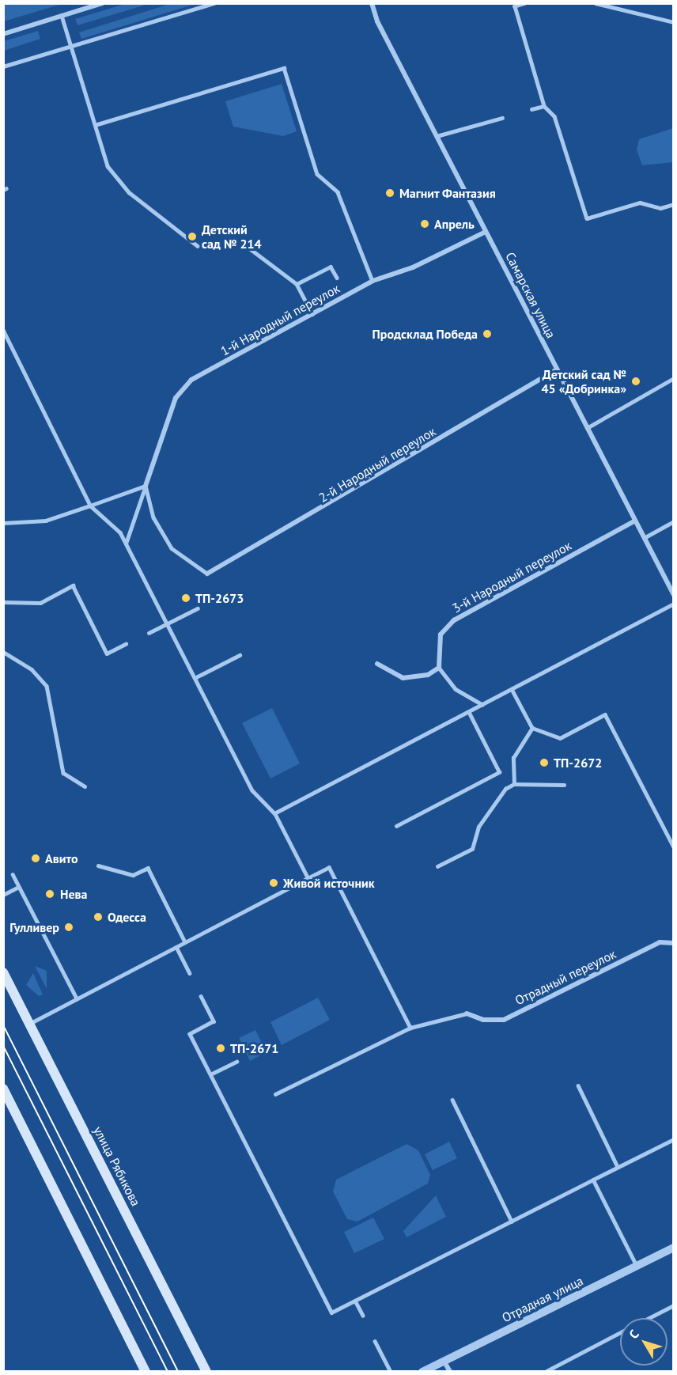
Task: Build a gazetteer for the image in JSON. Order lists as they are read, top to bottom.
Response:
{
  "streets": {
    "main road": ["улица Рябикова"],
    "street": [
      "Самарская улица",
      "1-й Народный переулок",
      "2-й Народный переулок",
      "3-й Народный переулок",
      "Отрадный переулок",
      "Отрадная улица"
    ]
  },
  "crossings": [
    ["Самарская улица", "1-й Народный переулок"],
    ["Самарская улица", "2-й Народный переулок"],
    ["Самарская улица", "3-й Народный переулок"]
  ],
  "places": [
    "Магнит Фантазия",
    "Апрель",
    "Детский сад № 214",
    "Продсклад Победа",
    "Детский сад № 45 «Добринка»",
    "ТП-2673",
    "ТП-2672",
    "Авито",
    "Живой источник",
    "Нева",
    "Одесса",
    "Гулливер",
    "ТП-2671"
  ],
  "north": "top left"
}
